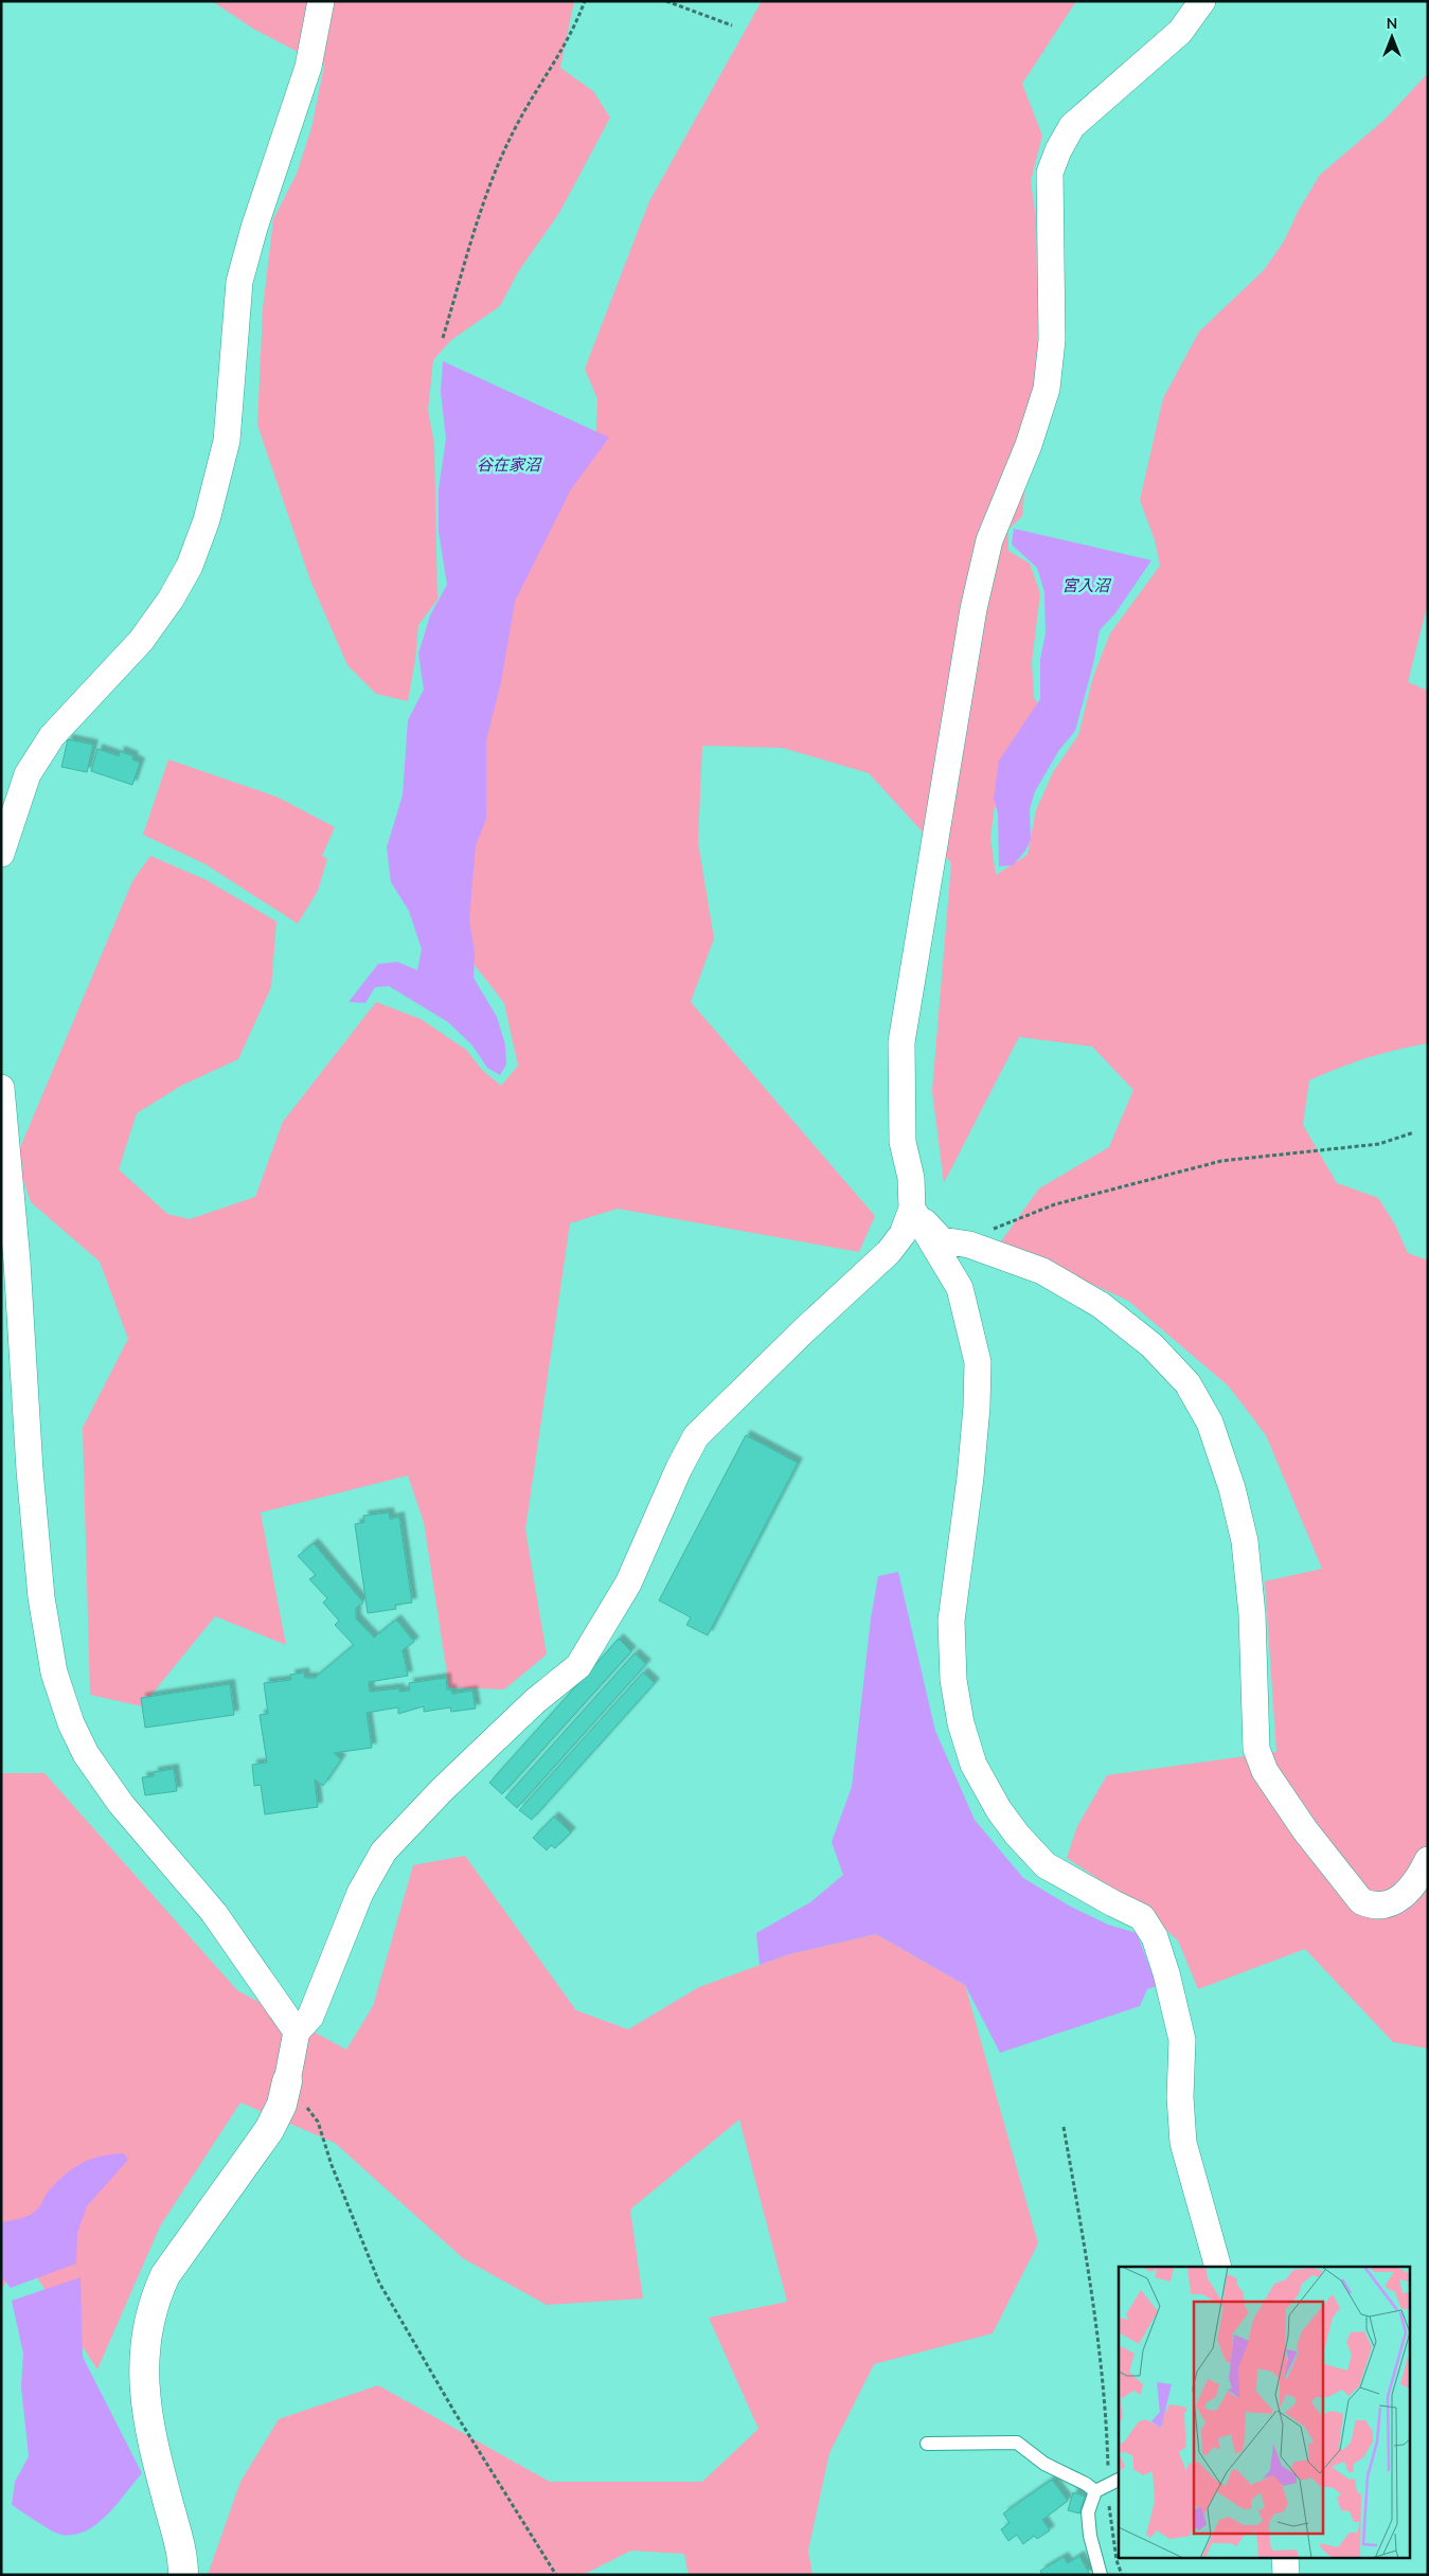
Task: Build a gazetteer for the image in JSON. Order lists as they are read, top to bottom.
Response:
{
  "water": ["谷在家沼", "宮入沼"],
  "north": "top"
}
